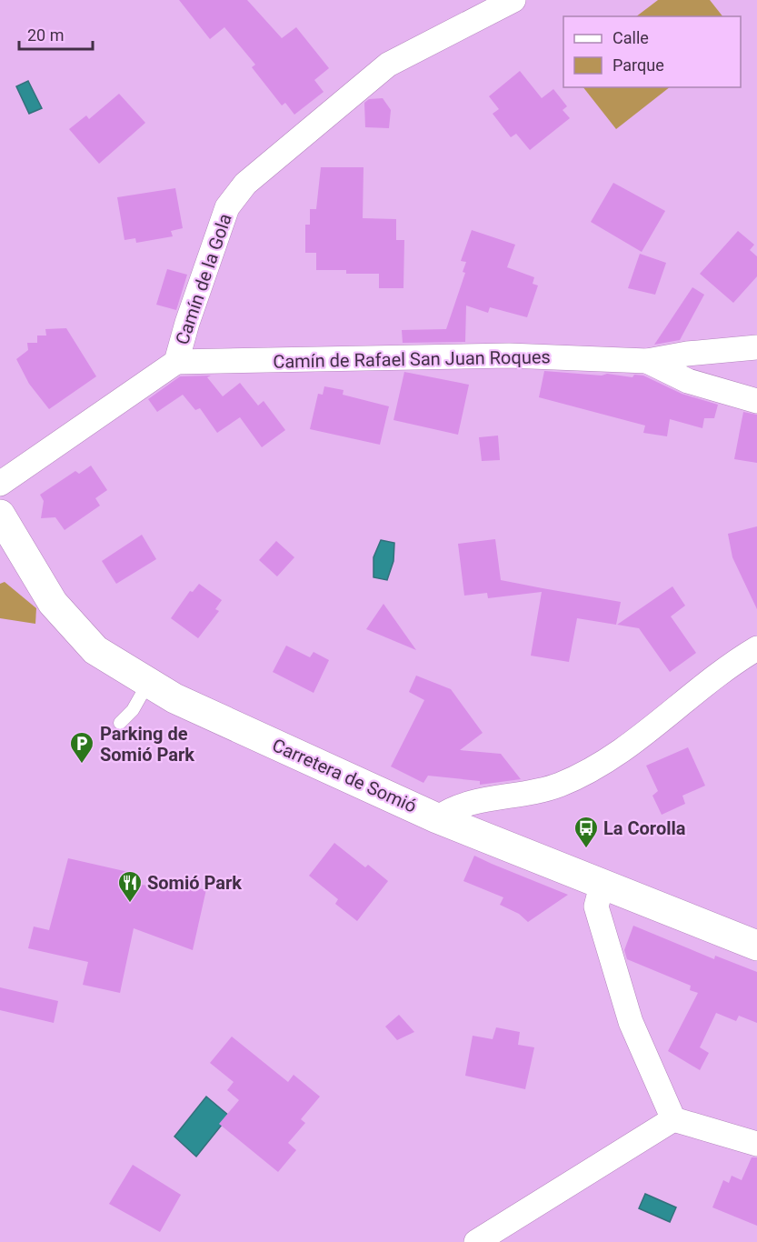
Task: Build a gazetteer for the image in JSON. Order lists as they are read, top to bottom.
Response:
{
  "streets": {
    "street": ["Camín de la Gola", "Camín de Rafael San Juan Roques", "Carretera de Somió"]
  },
  "crossings": [
    ["Camín de la Gola", "Camín de Rafael San Juan Roques"]
  ],
  "places": {
    "parking": ["Parking de Somió Park"],
    "bus stop": ["La Corolla"],
    "restaurant": ["Somió Park"]
  },
  "legend": ["Calle", "Parque"],
  "scale_bar": "20 m"
}
